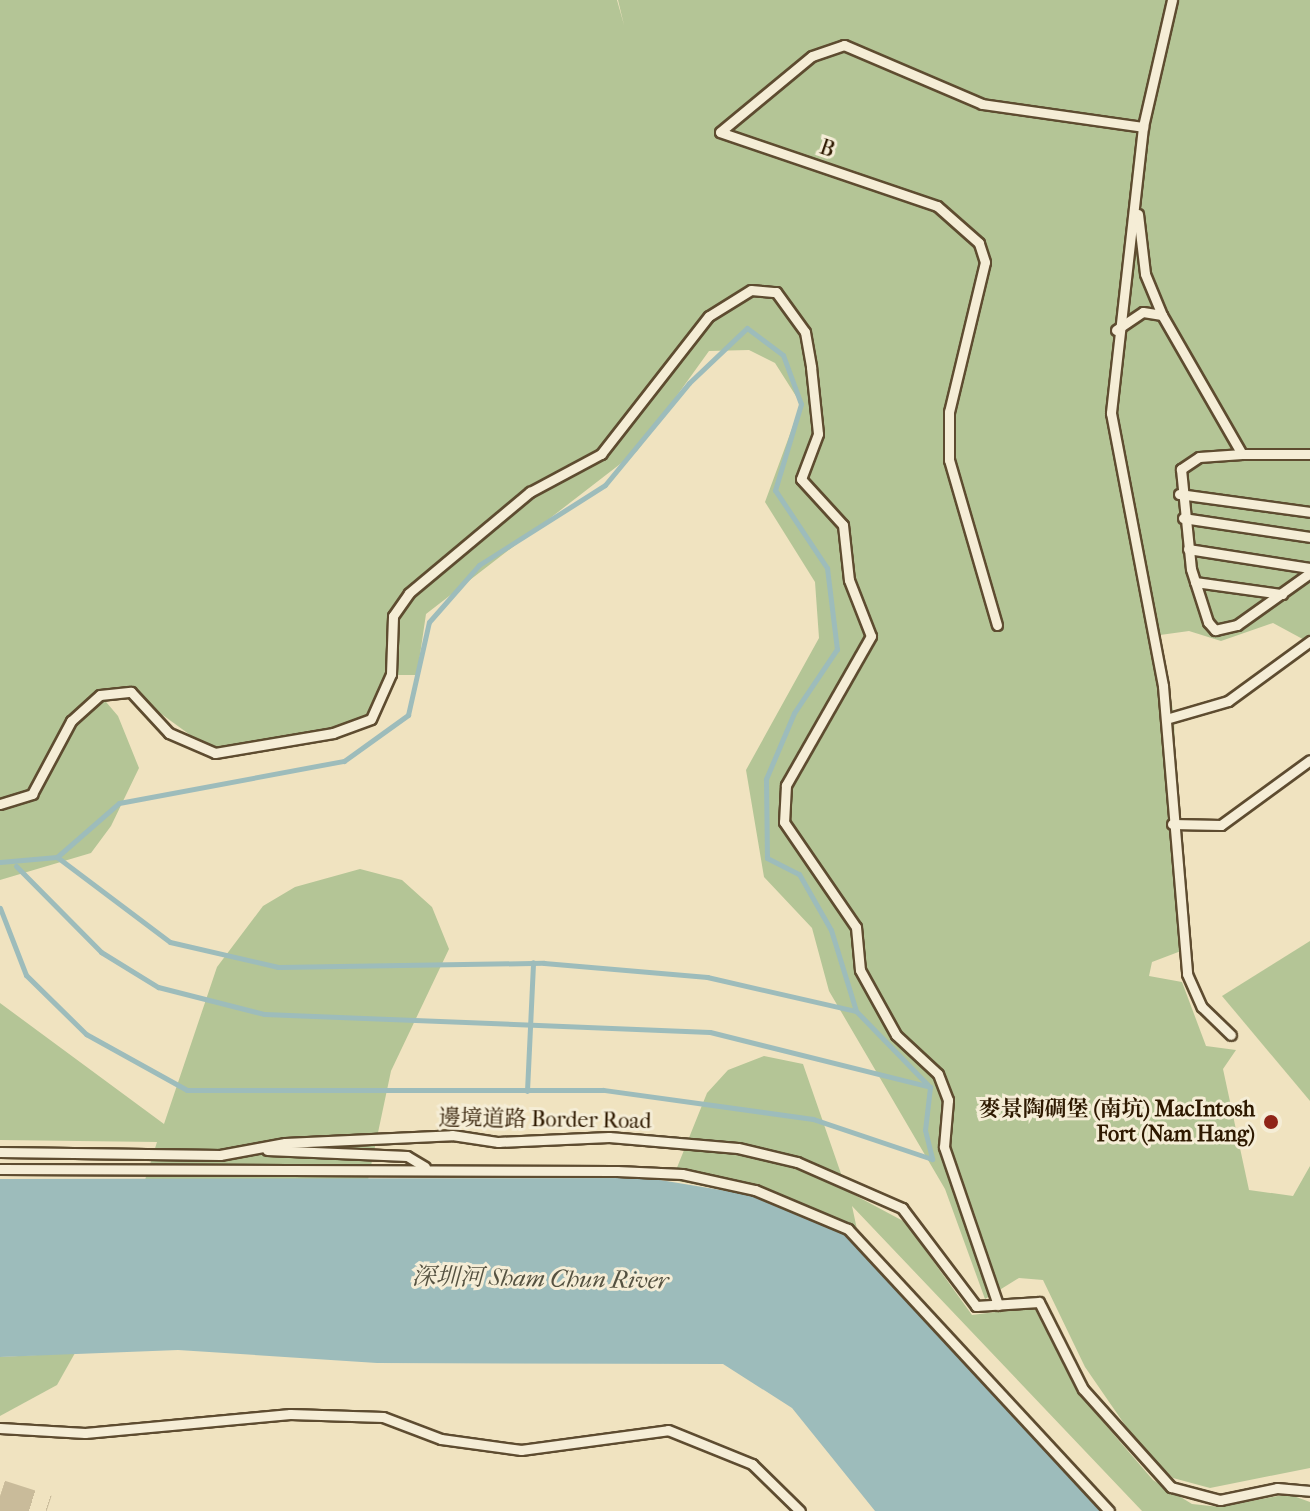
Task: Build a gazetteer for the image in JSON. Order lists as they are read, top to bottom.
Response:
{
  "streets": {
    "lane": ["B", "邊境道路 Border Road"]
  },
  "water": ["深圳河 Sham Chun River"],
  "places": ["麥景陶碉堡 (南坑) MacIntosh Fort (Nam Hang)"]
}
